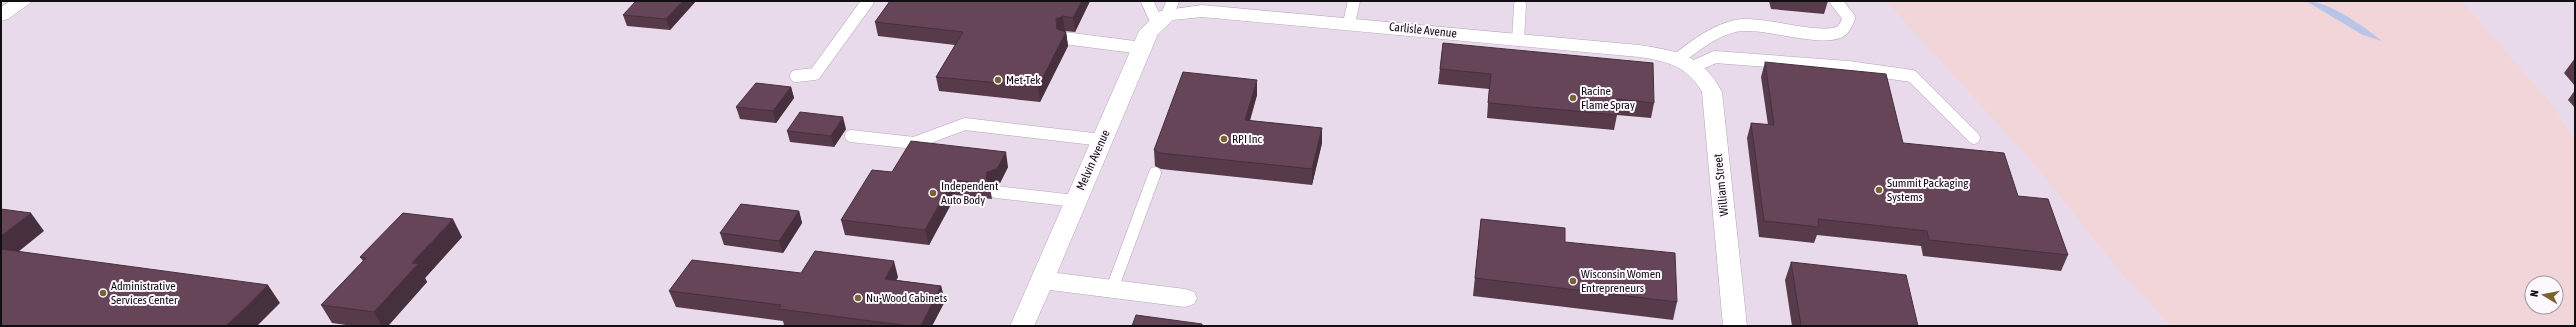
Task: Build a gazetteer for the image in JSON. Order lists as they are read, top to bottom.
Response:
{
  "streets": {
    "street": ["Carlisle Avenue", "Melvin Avenue", "William Street"]
  },
  "crossings": [
    ["Carlisle Avenue", "Melvin Avenue"],
    ["Carlisle Avenue", "William Street"]
  ],
  "places": [
    "Met-Tek",
    "Racine Flame Spray",
    "RPI Inc",
    "Summit Packaging Systems",
    "Independent Auto Body",
    "Wisconsin Women Entrepreneurs",
    "Administrative Services Center",
    "Nu-Wood Cabinets"
  ],
  "north": "left"
}
